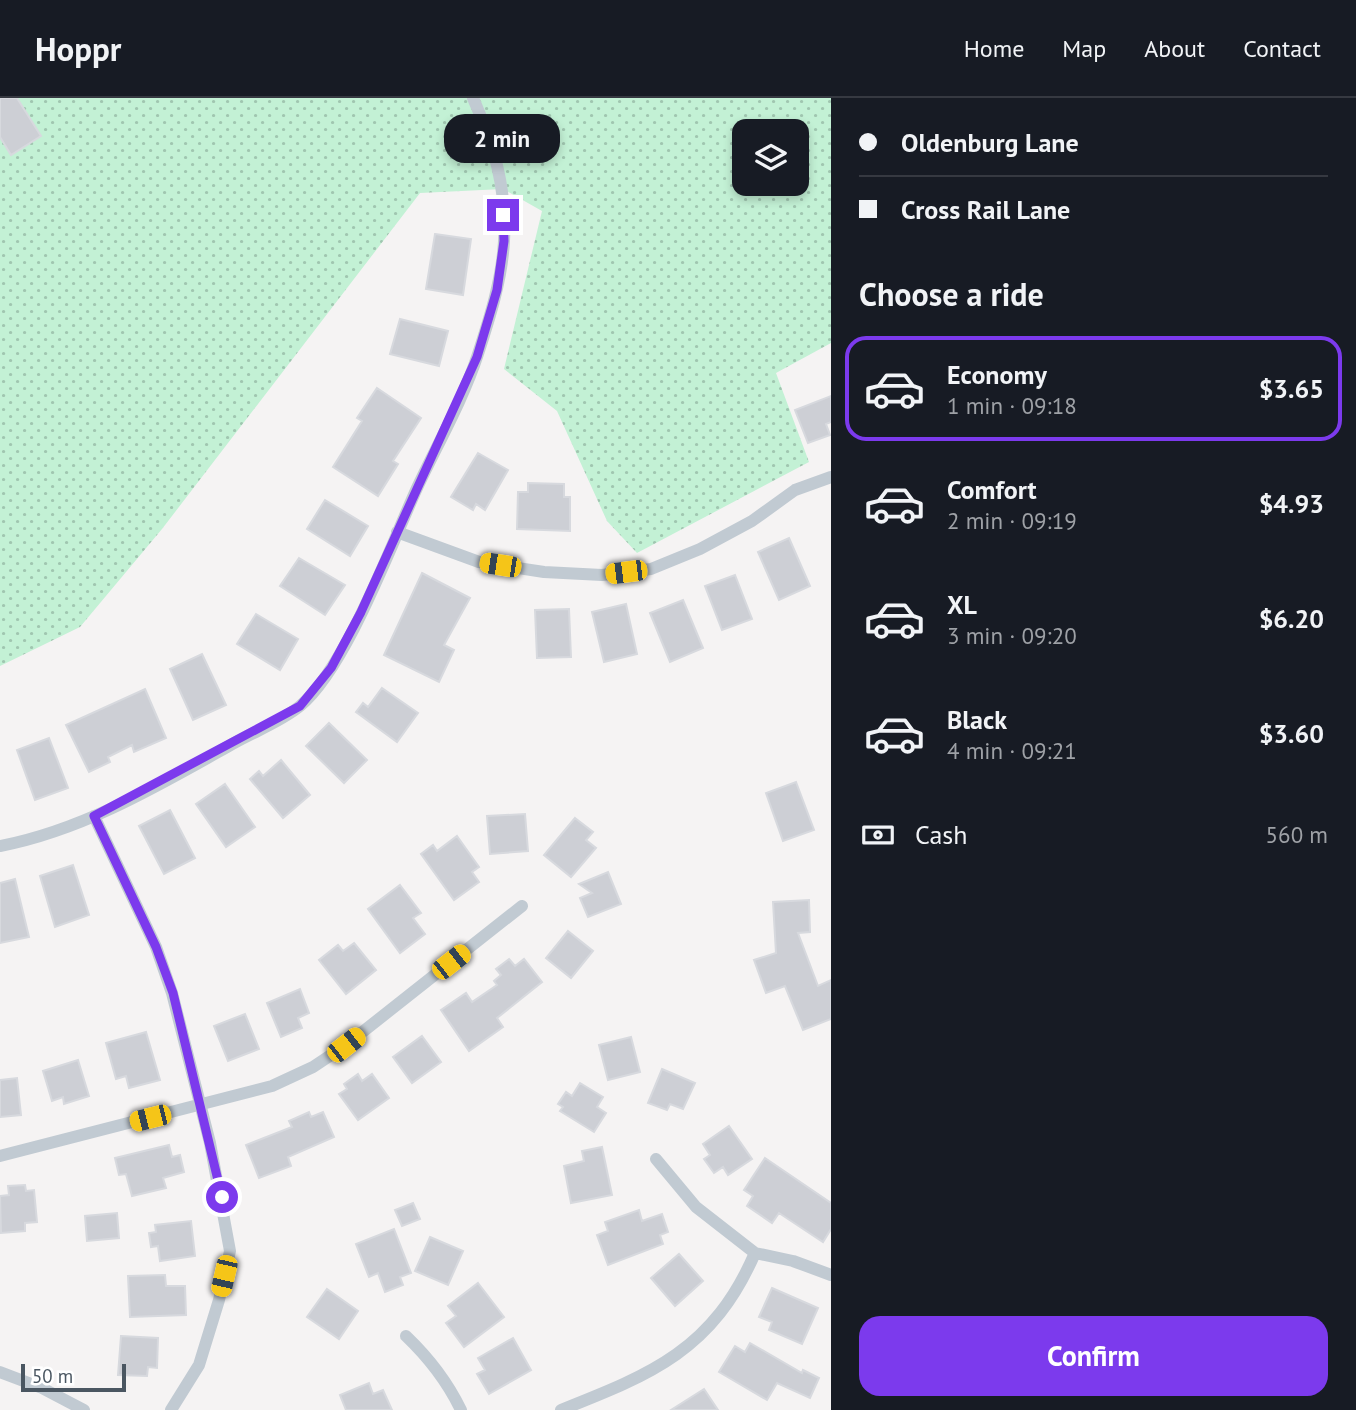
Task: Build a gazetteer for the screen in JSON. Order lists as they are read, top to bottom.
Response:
{
  "scale_bar": "50 m",
  "page": {
    "header": "Hoppr",
    "nav": [
      "Home",
      "Map",
      "About",
      "Contact"
    ],
    "banner": ["Oldenburg Lane", "Cross Rail Lane"],
    "bubble": "2 min",
    "heading": "Choose a ride",
    "list": [
      {
        "name": "Economy",
        "note": "1 min · 09:18",
        "value": "$3.65"
      },
      {
        "name": "Comfort",
        "note": "2 min · 09:19",
        "value": "$4.93"
      },
      {
        "name": "XL",
        "note": "3 min · 09:20",
        "value": "$6.20"
      },
      {
        "name": "Black",
        "note": "4 min · 09:21",
        "value": "$3.60"
      }
    ],
    "pay": ["Cash", "560 m"],
    "buttons": "Confirm",
    "scale": "50 m"
  }
}
